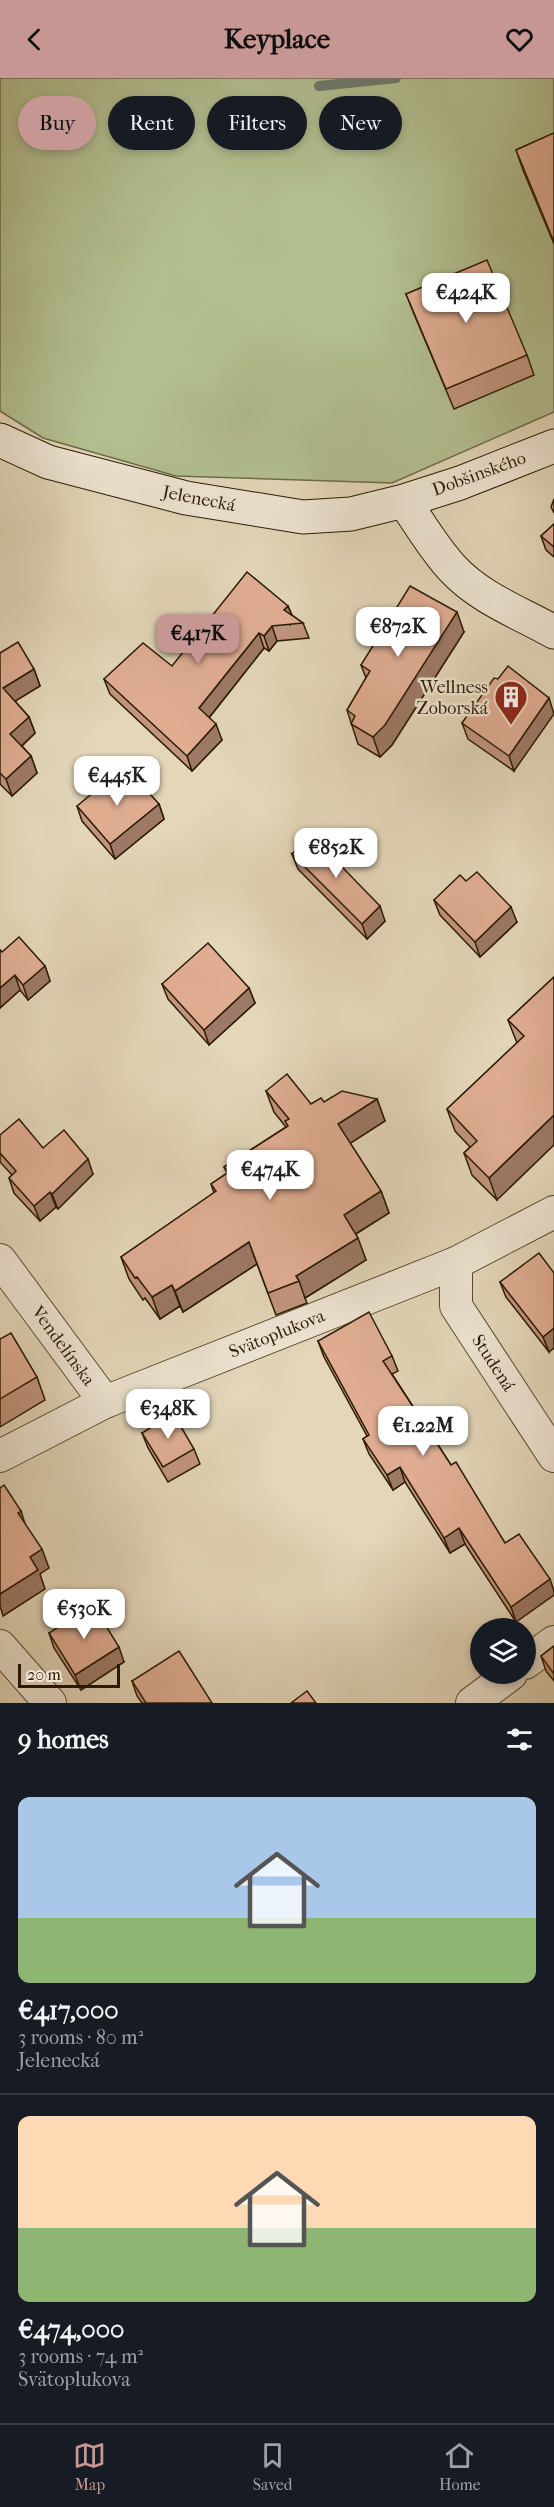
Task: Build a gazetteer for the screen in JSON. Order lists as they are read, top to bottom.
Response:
{
  "streets": {
    "street": [
      "Dobšinského",
      "Jelenecká",
      "Svätoplukova",
      "Vendelínska",
      "Studená"
    ]
  },
  "crossings": [
    ["Dobšinského", "Jelenecká"],
    ["Svätoplukova", "Vendelínska"],
    ["Svätoplukova", "Studená"]
  ],
  "places": {
    "building": ["Wellness Zoborská"]
  },
  "scale_bar": "20 m",
  "page": {
    "header": "Keyplace",
    "chip": [
      "Buy",
      "Rent",
      "Filters",
      "New"
    ],
    "price": [
      "€424K",
      "€872K",
      "€417K",
      "€445K",
      "€852K",
      "€474K",
      "€348K",
      "€1.22M",
      "€530K"
    ],
    "scale": "20 m",
    "heading": "9 homes",
    "list": [
      {
        "name": "€417,000",
        "note": "3 rooms · 80 m² · Jelenecká"
      },
      {
        "name": "€474,000",
        "note": "3 rooms · 74 m² · Svätoplukova"
      }
    ],
    "tabs": ["Map", "Saved", "Home"]
  }
}
